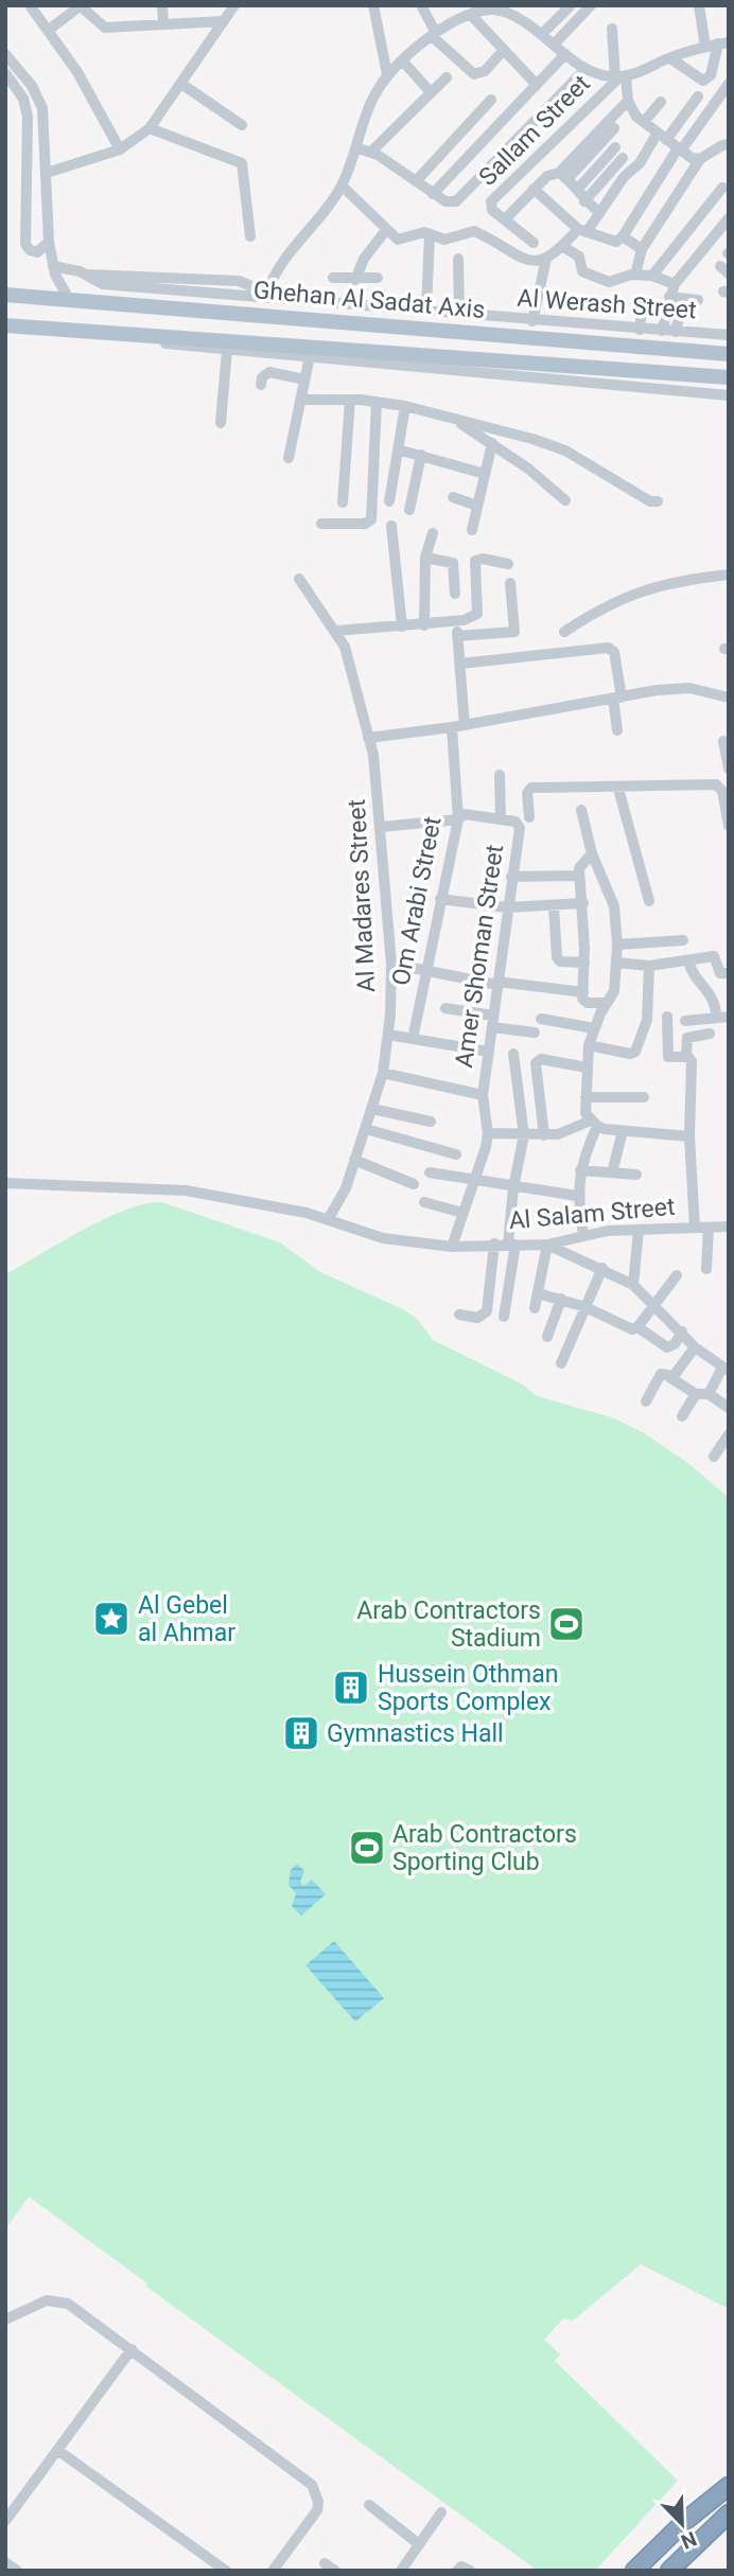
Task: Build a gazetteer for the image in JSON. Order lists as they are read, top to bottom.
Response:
{
  "streets": {
    "main road": ["Ghehan Al Sadat Axis"],
    "street": [
      "Sallam Street",
      "Al Werash Street",
      "Al Madares Street",
      "Om Arabi Street",
      "Amer Shoman Street",
      "Al Salam Street"
    ]
  },
  "crossings": [
    ["Al Madares Street", "Al Salam Street"]
  ],
  "places": {
    "place": ["Al Gebel al Ahmar"],
    "sports": ["Arab Contractors Stadium", "Arab Contractors Sporting Club"],
    "building": ["Hussein Othman Sports Complex", "Gymnastics Hall"]
  },
  "north": "bottom right"
}
